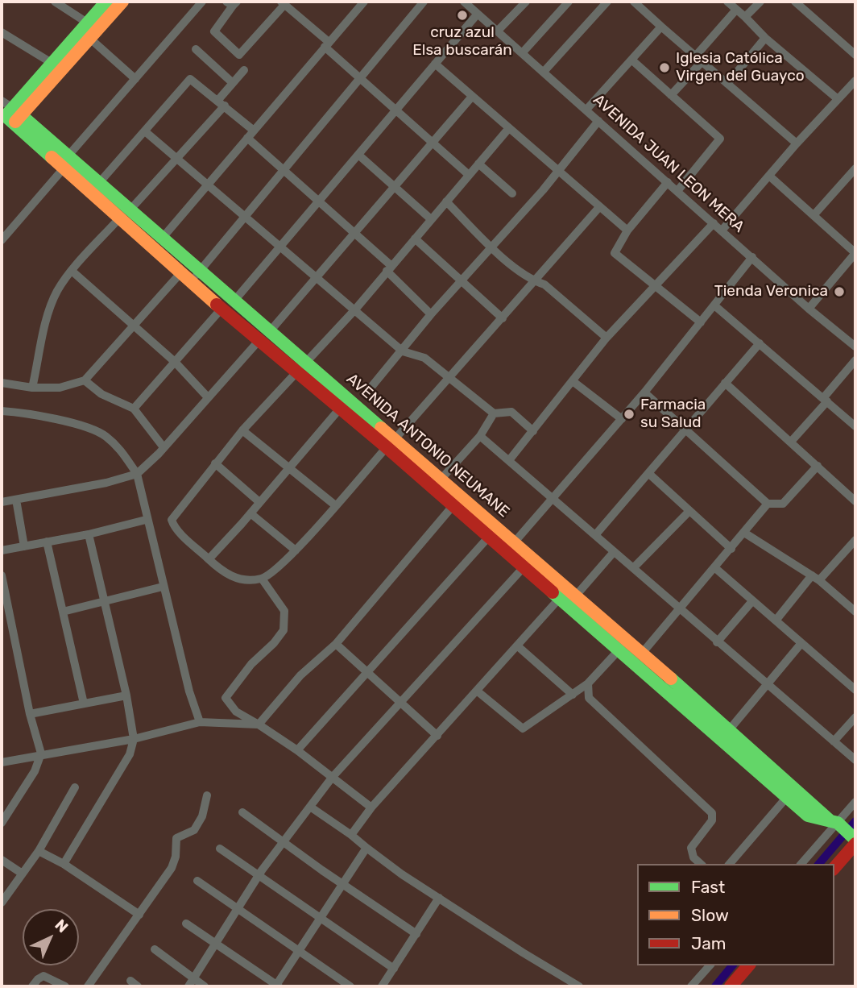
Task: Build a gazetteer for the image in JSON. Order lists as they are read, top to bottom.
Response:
{
  "streets": {
    "street": ["AVENIDA JUAN LEON MERA", "AVENIDA ANTONIO NEUMANE"]
  },
  "places": [
    "cruz azul Elsa buscarán",
    "Iglesia Católica Virgen del Guayco",
    "Tienda Veronica",
    "Farmacia su Salud"
  ],
  "legend": ["Fast", "Slow", "Jam"],
  "north": "top right"
}
